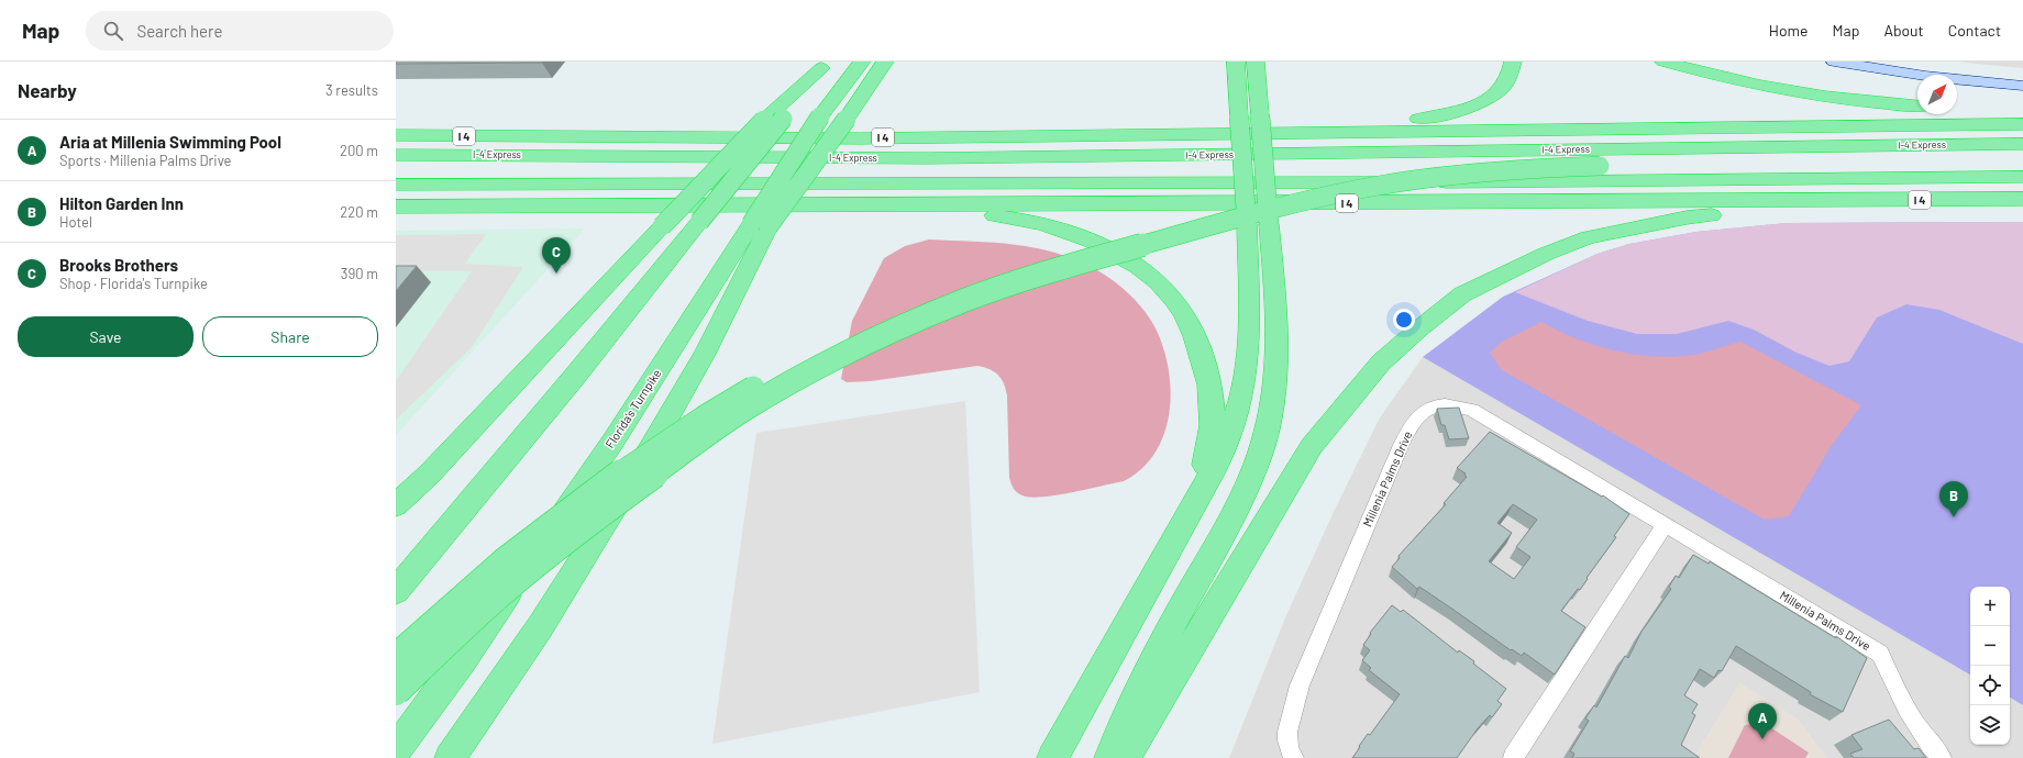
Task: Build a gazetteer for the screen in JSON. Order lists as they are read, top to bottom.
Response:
{
  "streets": {
    "highway": ["I 4", "I-4 Express", "Florida's Turnpike"],
    "street": ["Millenia Palms Drive"]
  },
  "north": "top right",
  "page": {
    "header": "Map",
    "search": "Search here",
    "nav": [
      "Home",
      "Map",
      "About",
      "Contact"
    ],
    "heading": ["Nearby", "3 results"],
    "list": [
      {
        "mark": "A",
        "name": "Aria at Millenia Swimming Pool",
        "note": "Sports · Millenia Palms Drive",
        "value": "200 m"
      },
      {
        "mark": "B",
        "name": "Hilton Garden Inn",
        "note": "Hotel",
        "value": "220 m"
      },
      {
        "mark": "C",
        "name": "Brooks Brothers",
        "note": "Shop · Florida's Turnpike",
        "value": "390 m"
      }
    ],
    "pins": ["C", "B", "A"],
    "buttons": ["Save", "Share"],
    "map_buttons": ["+", "−"]
  }
}
